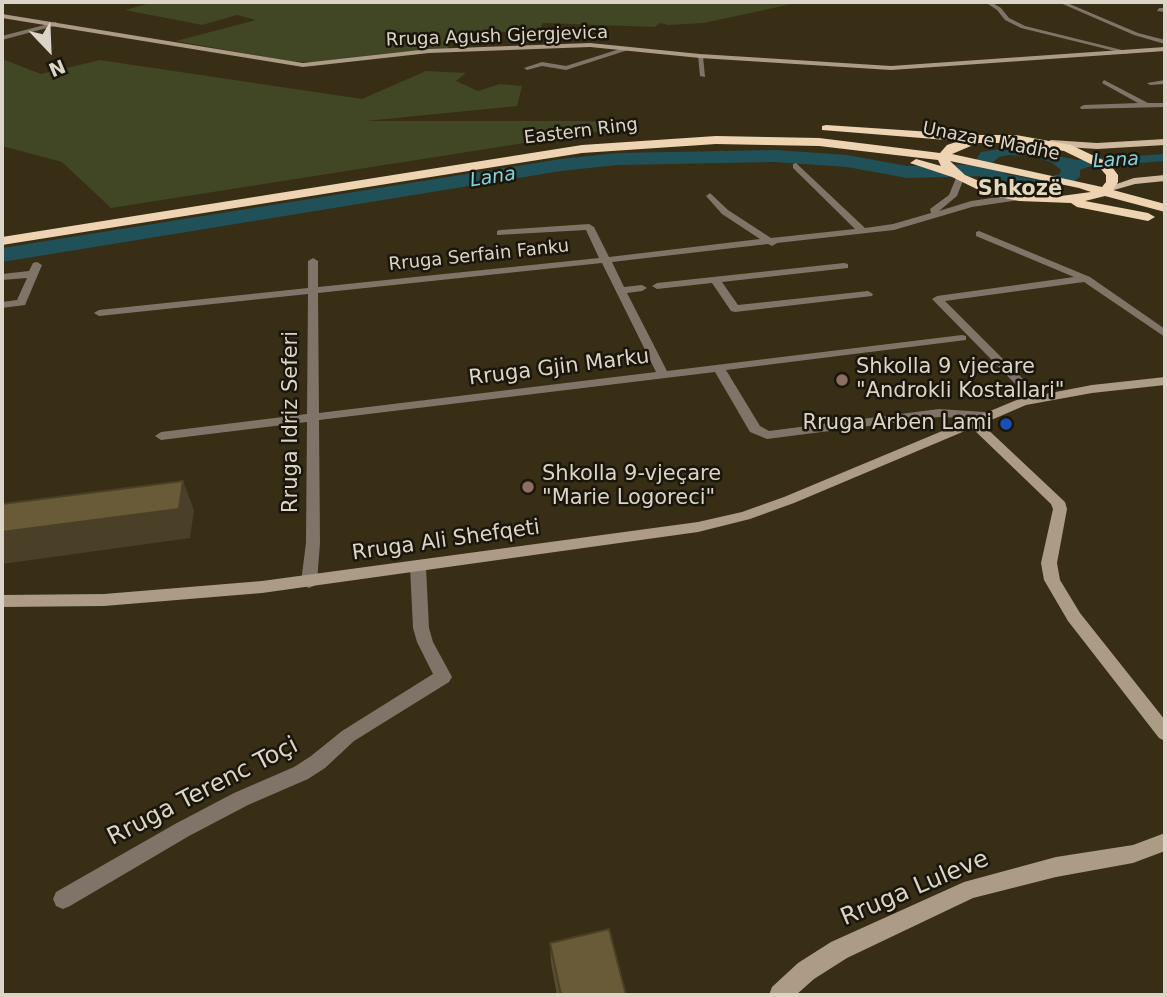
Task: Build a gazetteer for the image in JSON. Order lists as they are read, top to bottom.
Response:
{
  "streets": {
    "highway": ["Eastern Ring", "Unaza e Madhe"],
    "main road": ["Rruga Agush Gjergjevica", "Rruga Ali Shefqeti", "Rruga Luleve"],
    "street": [
      "Rruga Serfain Fanku",
      "Rruga Gjin Marku",
      "Rruga Idriz Seferi",
      "Rruga Terenc Toçi"
    ]
  },
  "crossings": [
    ["Eastern Ring", "Unaza e Madhe"],
    ["Rruga Serfain Fanku", "Rruga Idriz Seferi"],
    ["Rruga Gjin Marku", "Rruga Idriz Seferi"],
    ["Rruga Idriz Seferi", "Rruga Ali Shefqeti"],
    ["Rruga Ali Shefqeti", "Rruga Terenc Toçi"]
  ],
  "districts": ["Shkozë"],
  "water": ["Lana"],
  "places": ["Shkolla 9 vjecare \"Androkli Kostallari\"", "Rruga Arben Lami", "Shkolla 9-vjeçare \"Marie Logoreci\""],
  "north": "bottom right"
}
